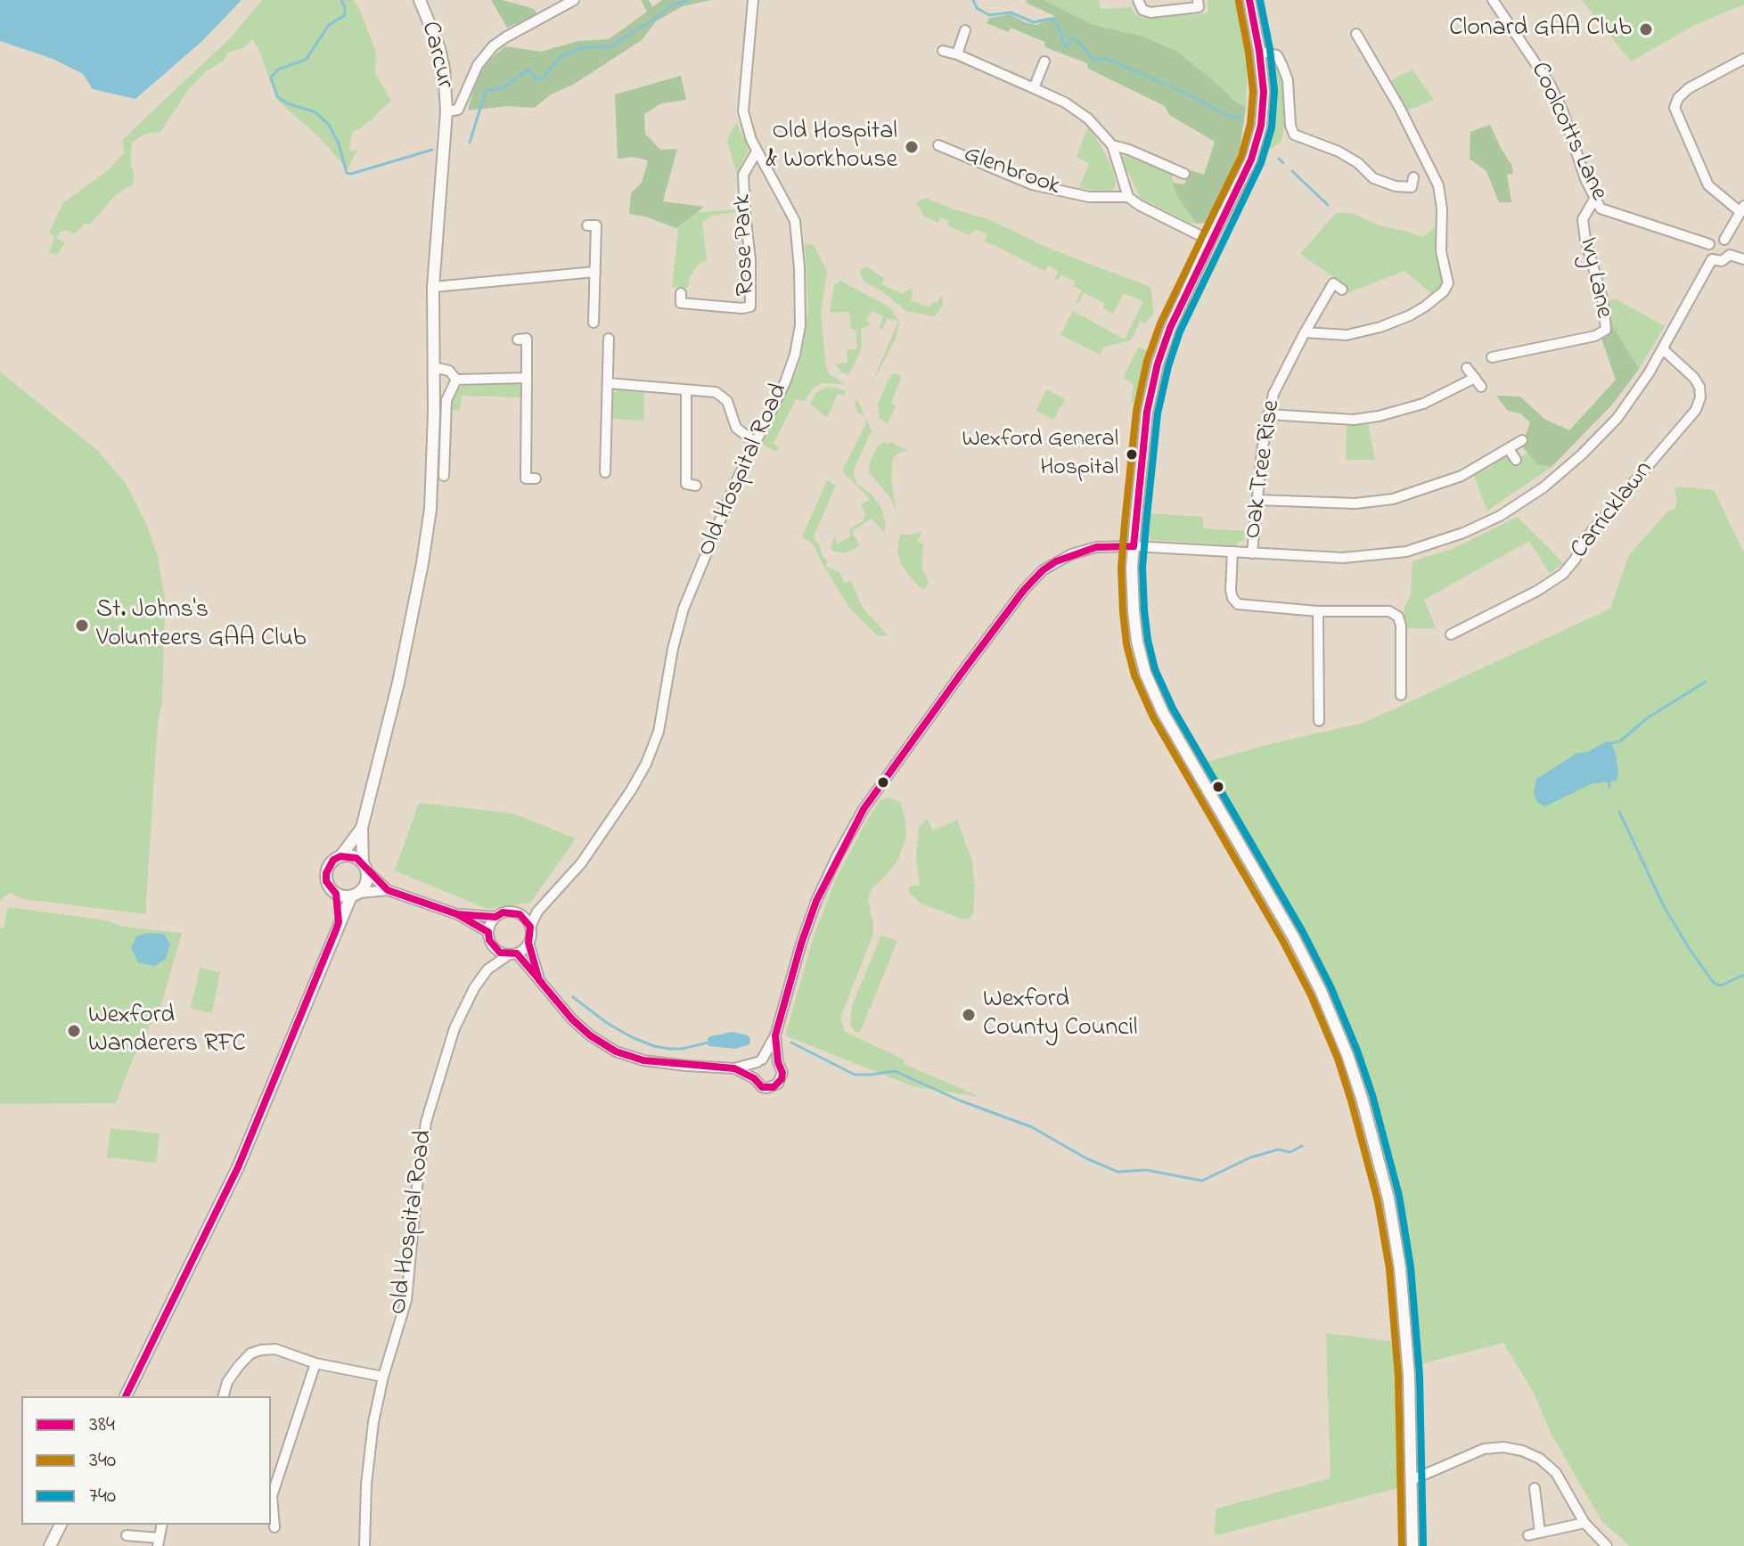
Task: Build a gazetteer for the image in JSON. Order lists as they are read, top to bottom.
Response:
{
  "streets": {
    "main road": ["Carcur"],
    "street": [
      "Coolcotts Lane",
      "Glenbrook",
      "Rose Park",
      "Ivy Lane",
      "Oak Tree Rise",
      "Old Hospital Road",
      "Carricklawn"
    ]
  },
  "crossings": [
    ["Coolcotts Lane", "Ivy Lane"],
    ["Rose Park", "Old Hospital Road"]
  ],
  "places": [
    "Clonard GAA Club",
    "Old Hospital & Workhouse",
    "Wexford General Hospital",
    "St. Johns's Volunteers GAA Club",
    "Wexford County Council",
    "Wexford Wanderers RFC"
  ],
  "lines": ["transit line 384", "transit line 740", "transit line 340"],
  "legend": ["384", "340", "740"]
}
